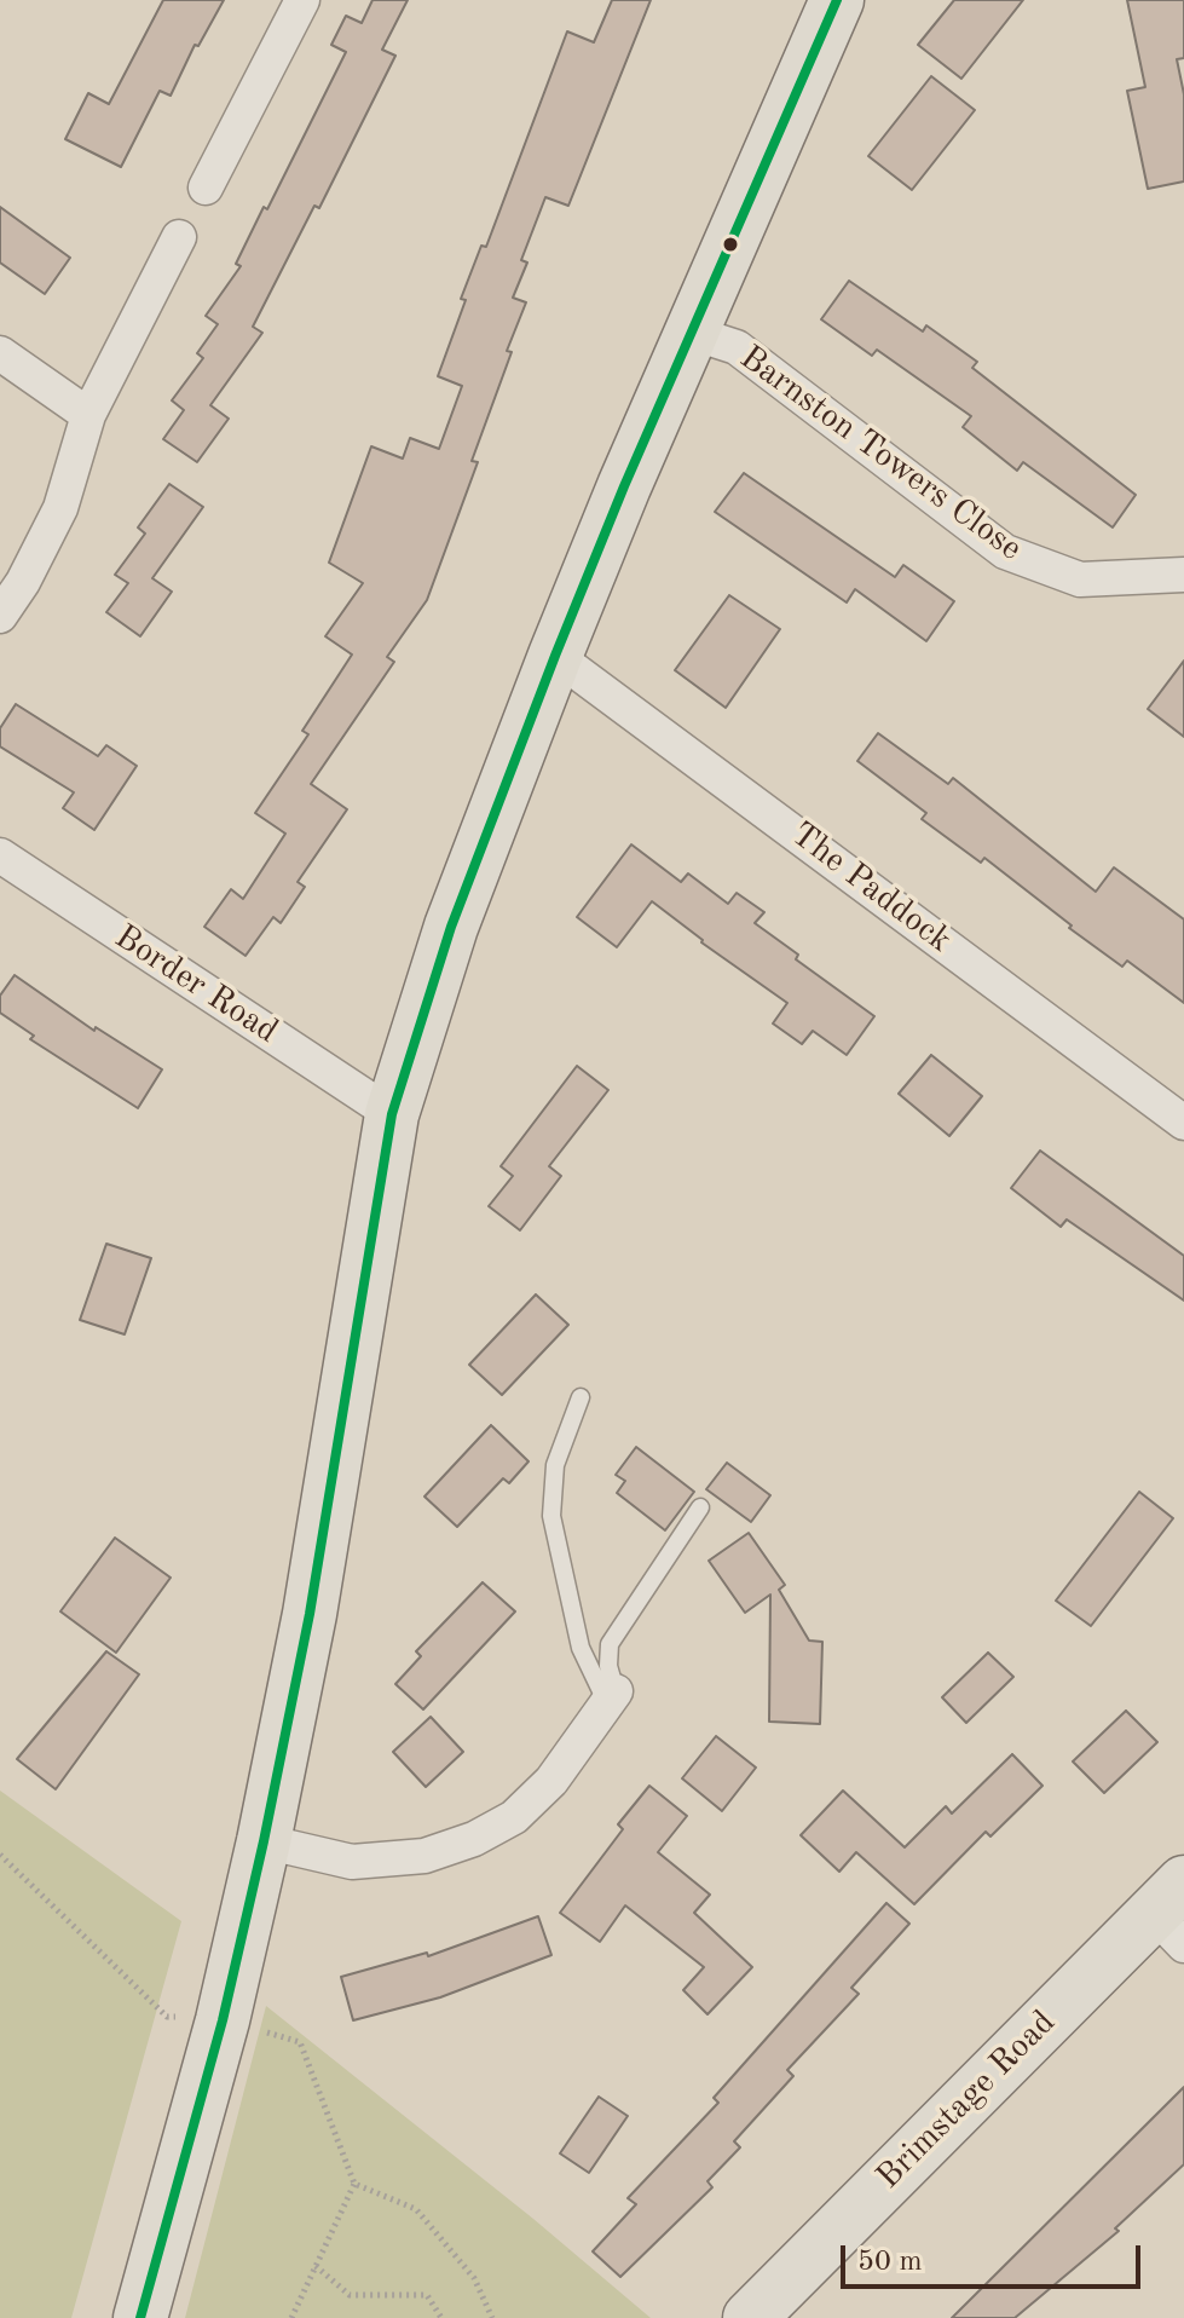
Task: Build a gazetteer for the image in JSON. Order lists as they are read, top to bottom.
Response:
{
  "streets": {
    "main road": ["Brimstage Road"],
    "street": ["Barnston Towers Close", "The Paddock", "Border Road"]
  },
  "scale_bar": "50 m"
}
